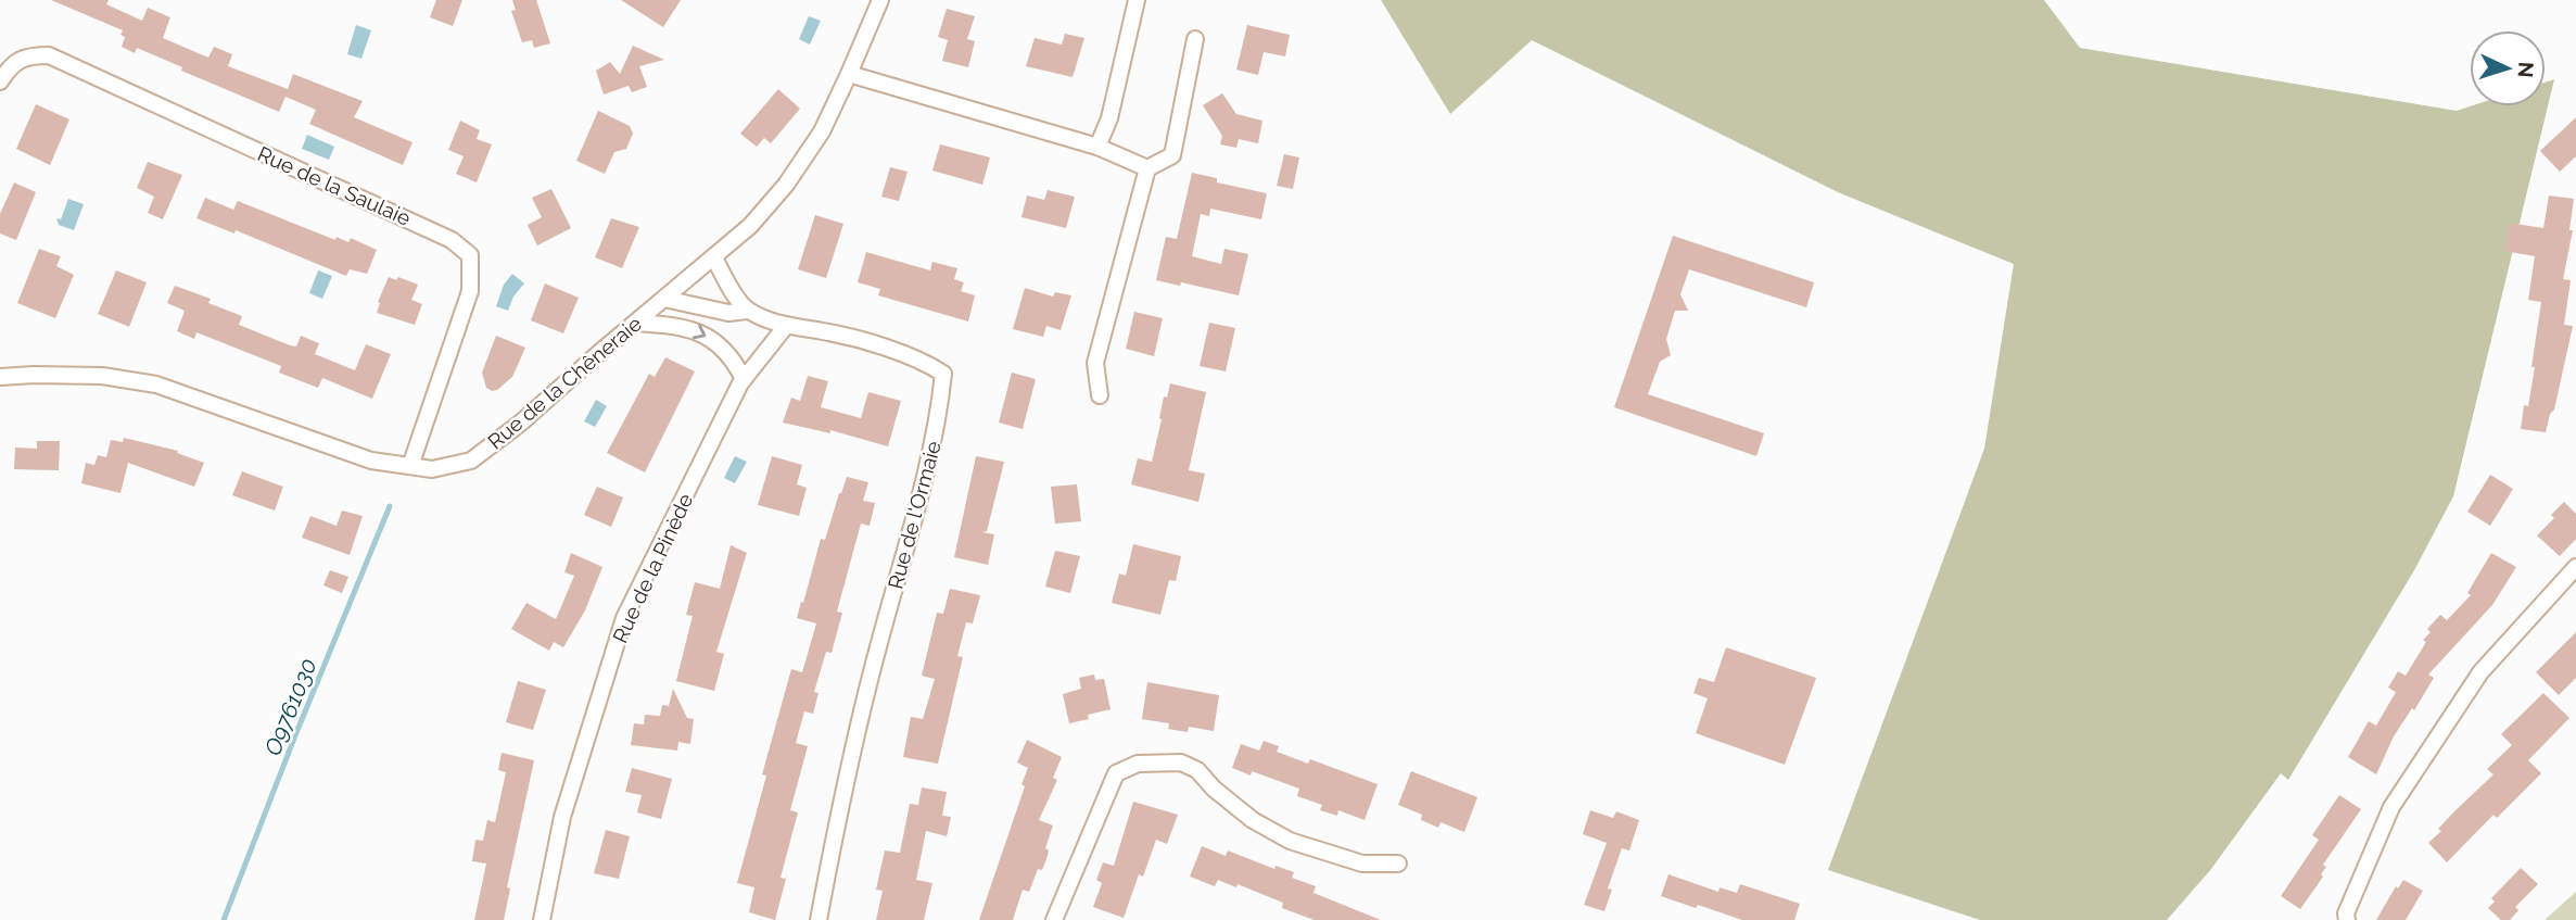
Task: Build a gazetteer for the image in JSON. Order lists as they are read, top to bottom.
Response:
{
  "streets": {
    "street": [
      "Rue de la Saulaie",
      "Rue de la Chêneraie",
      "Rue de l'Ormaie",
      "Rue de la Pinède"
    ]
  },
  "crossings": [
    ["Rue de la Saulaie", "Rue de la Chêneraie"],
    ["Rue de la Chêneraie", "Rue de l'Ormaie"],
    ["Rue de l'Ormaie", "Rue de la Pinède"]
  ],
  "water": ["O9761030"],
  "north": "right"
}
